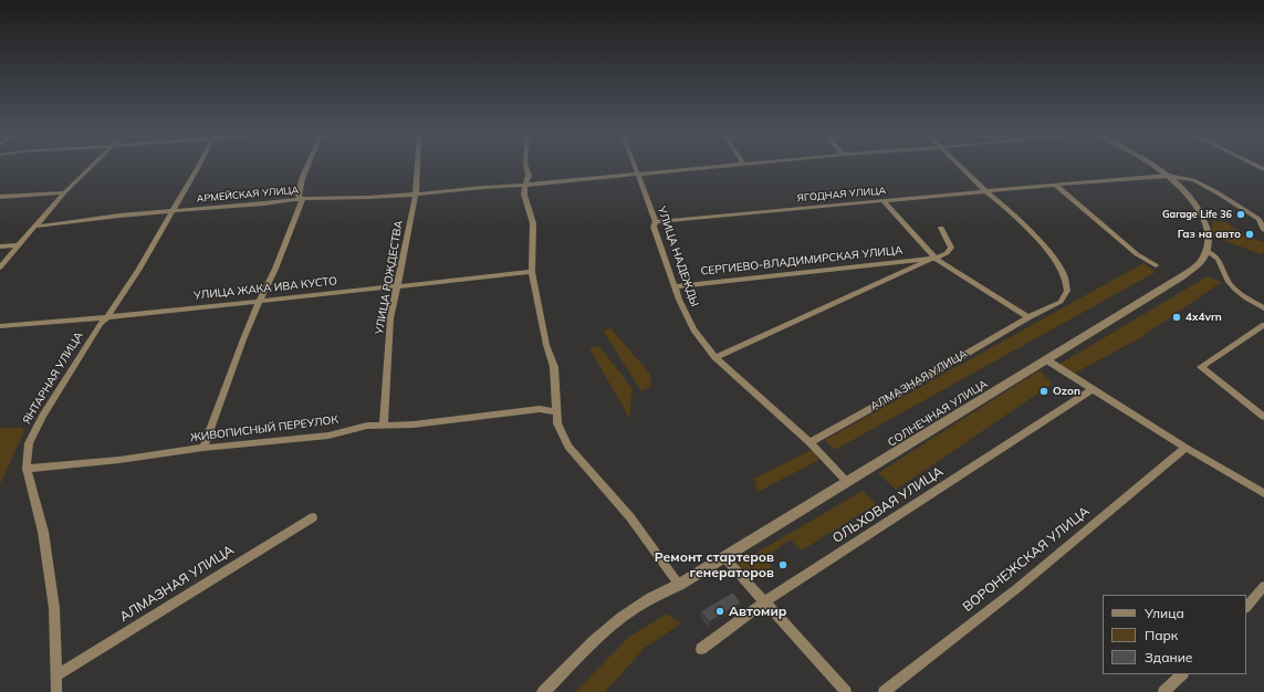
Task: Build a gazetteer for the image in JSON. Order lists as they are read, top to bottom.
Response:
{
  "streets": {
    "street": [
      "АРМЕЙСКАЯ УЛИЦА",
      "ЯГОДНАЯ УЛИЦА",
      "УЛИЦА НАДЕЖДЫ",
      "СЕРГИЕВО-ВЛАДИМИРСКАЯ УЛИЦА",
      "УЛИЦА РОЖДЕСТВА",
      "УЛИЦА ЖАКА ИВА КУСТО",
      "ЯНТАРНАЯ УЛИЦА",
      "АЛМАЗНАЯ УЛИЦА",
      "СОЛНЕЧНАЯ УЛИЦА",
      "ЖИВОПИСНЫЙ ПЕРЕУЛОК",
      "ОЛЬХОВАЯ УЛИЦА",
      "ВОРОНЕЖСКАЯ УЛИЦА"
    ]
  },
  "crossings": [
    ["АРМЕЙСКАЯ УЛИЦА", "УЛИЦА НАДЕЖДЫ"],
    ["АРМЕЙСКАЯ УЛИЦА", "УЛИЦА РОЖДЕСТВА"],
    ["АРМЕЙСКАЯ УЛИЦА", "ЯНТАРНАЯ УЛИЦА"],
    ["ЯГОДНАЯ УЛИЦА", "УЛИЦА НАДЕЖДЫ"],
    ["ЯГОДНАЯ УЛИЦА", "АЛМАЗНАЯ УЛИЦА"],
    ["УЛИЦА НАДЕЖДЫ", "СЕРГИЕВО-ВЛАДИМИРСКАЯ УЛИЦА"],
    ["УЛИЦА НАДЕЖДЫ", "АЛМАЗНАЯ УЛИЦА"],
    ["УЛИЦА НАДЕЖДЫ", "СОЛНЕЧНАЯ УЛИЦА"],
    ["УЛИЦА РОЖДЕСТВА", "УЛИЦА ЖАКА ИВА КУСТО"],
    ["УЛИЦА РОЖДЕСТВА", "ЖИВОПИСНЫЙ ПЕРЕУЛОК"],
    ["УЛИЦА ЖАКА ИВА КУСТО", "ЯНТАРНАЯ УЛИЦА"],
    ["ЯНТАРНАЯ УЛИЦА", "АЛМАЗНАЯ УЛИЦА"],
    ["ЯНТАРНАЯ УЛИЦА", "ЖИВОПИСНЫЙ ПЕРЕУЛОК"]
  ],
  "places": [
    "Garage Life 36",
    "Газ на авто",
    "4x4vrn",
    "Ozon",
    "Ремонт стартеров генераторов",
    "Автомир"
  ],
  "legend": ["Улица", "Парк", "Здание"]
}
